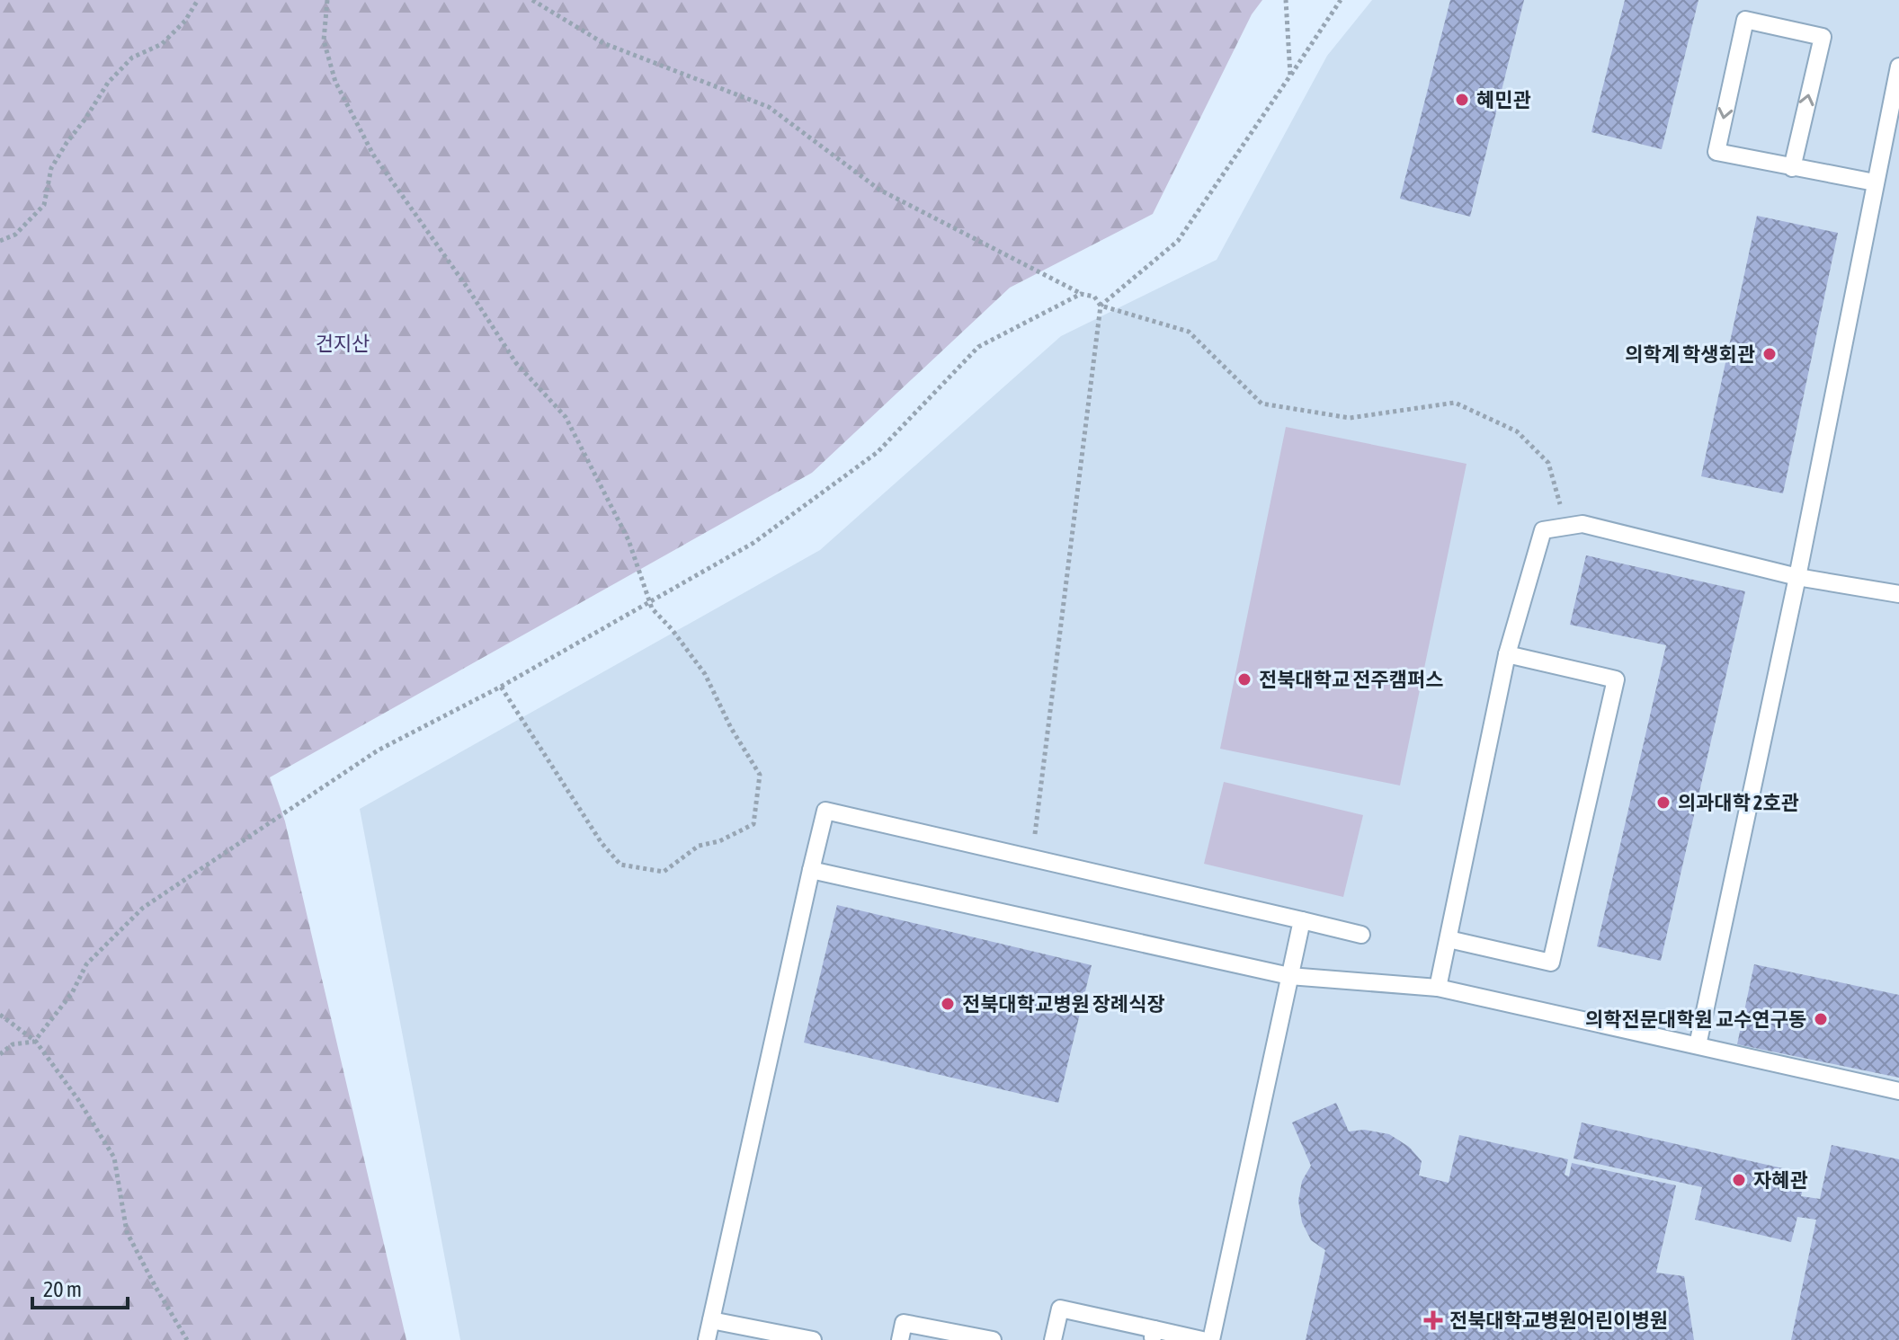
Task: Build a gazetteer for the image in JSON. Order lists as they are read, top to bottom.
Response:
{
  "parks": ["건지산"],
  "places": {
    "other": [
      "혜민관",
      "의학계 학생회관",
      "전북대학교 전주캠퍼스",
      "의과대학 2호관",
      "전북대학교병원 장례식장",
      "의학전문대학원 교수연구동",
      "자혜관"
    ],
    "health": ["전북대학교병원어린이병원"]
  },
  "scale_bar": "20 m"
}
